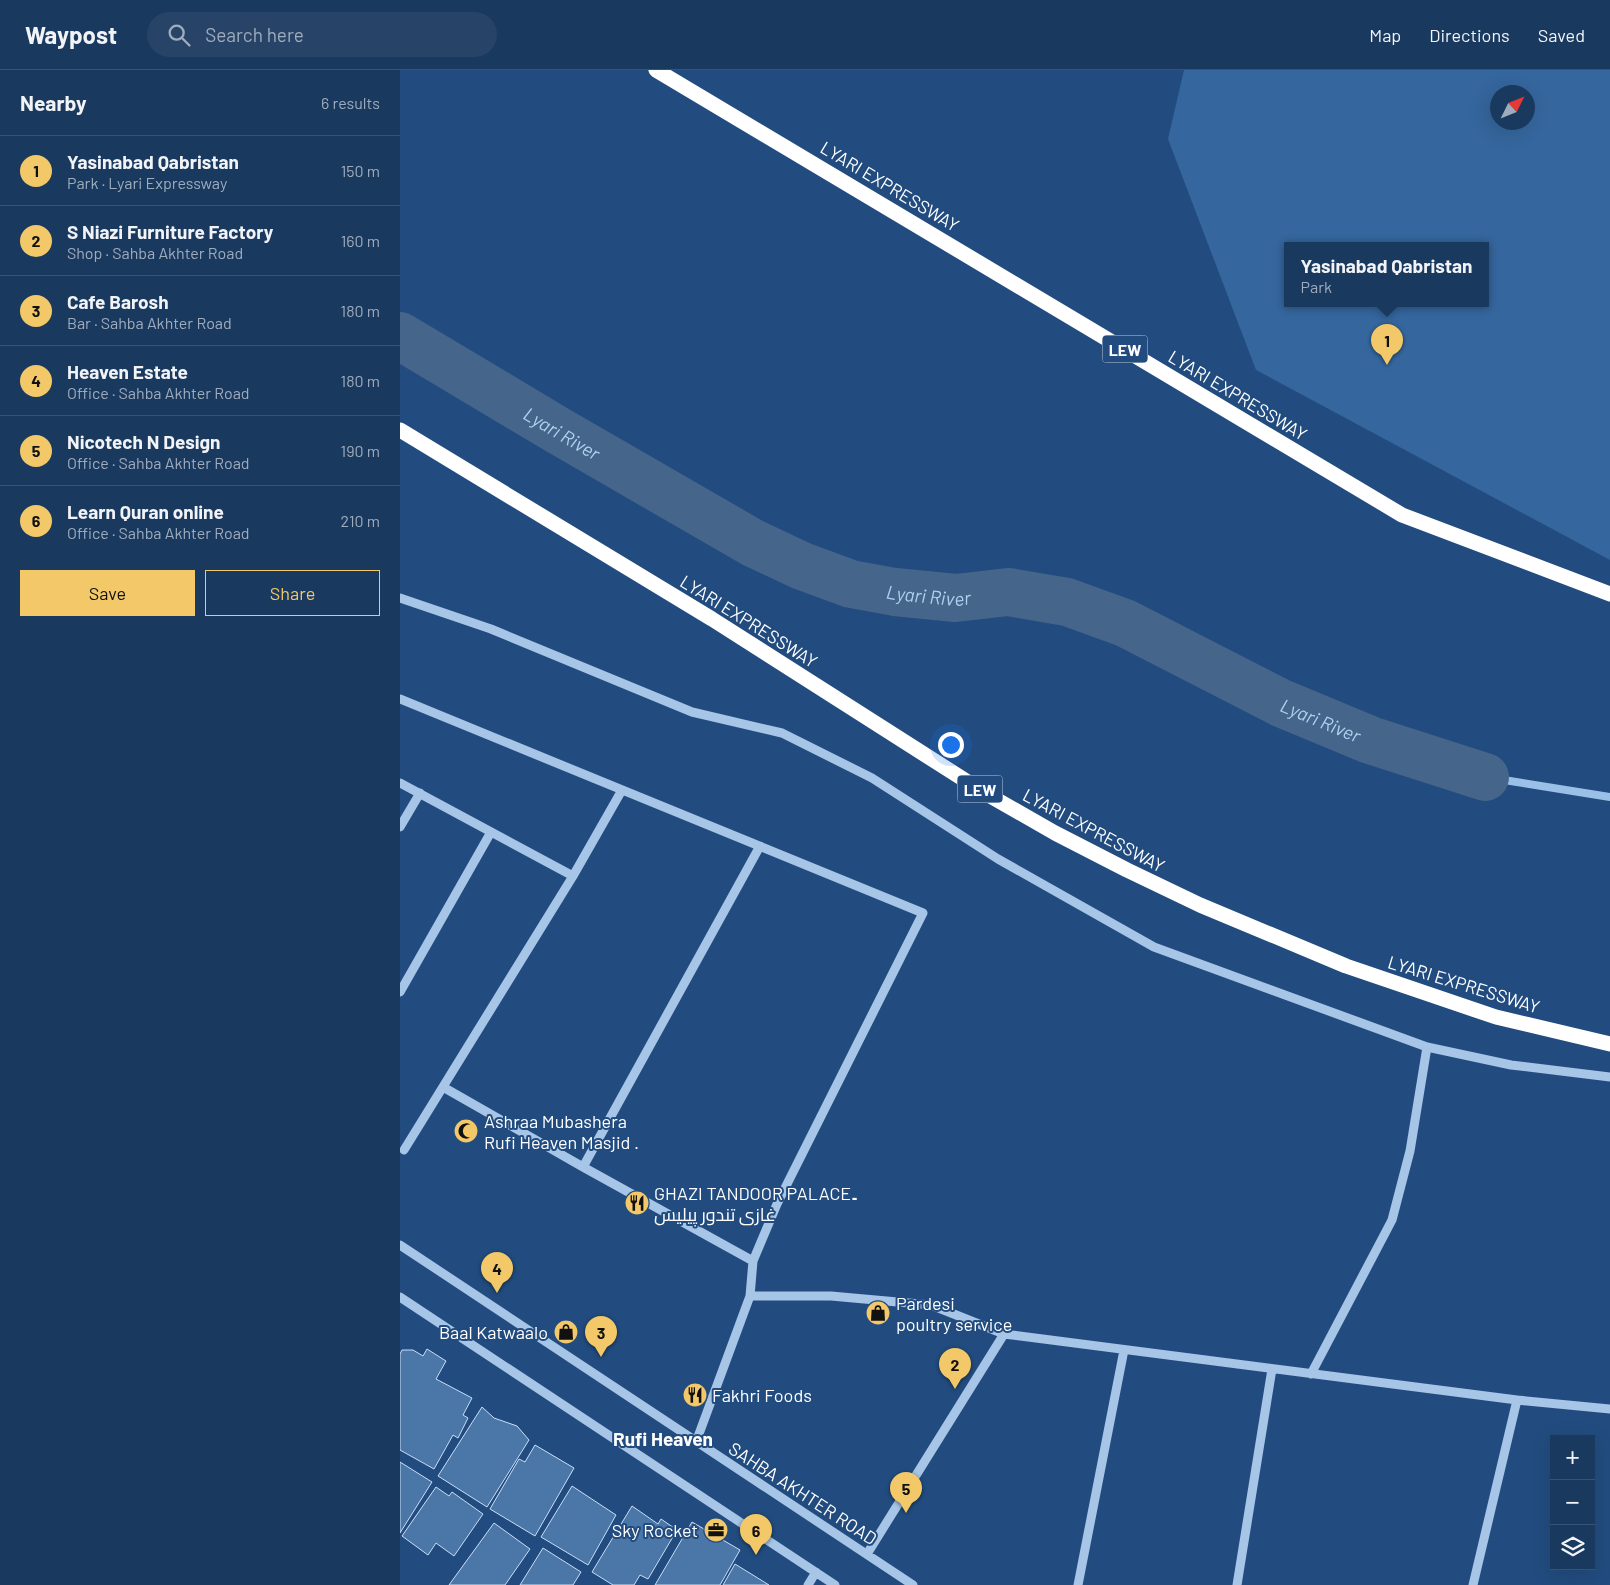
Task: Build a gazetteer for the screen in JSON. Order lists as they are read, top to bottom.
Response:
{
  "streets": {
    "highway": ["LYARI EXPRESSWAY", "LEW"],
    "street": ["SAHBA AKHTER ROAD"]
  },
  "districts": ["Rufi Heaven"],
  "water": ["Lyari River"],
  "places": {
    "mosque": ["Ashraa Mubashera Rufi Heaven Masjid ."],
    "restaurant": ["GHAZI TANDOOR PALACE۔ غازی تندور پیلیس", "Fakhri Foods"],
    "shop": ["Pardesi poultry service", "Baal Katwaalo"],
    "office": ["Sky Rocket"]
  },
  "north": "top right",
  "page": {
    "header": "Waypost",
    "search": "Search here",
    "nav": ["Map", "Directions", "Saved"],
    "heading": ["Nearby", "6 results"],
    "list": [
      {
        "mark": "1",
        "name": "Yasinabad Qabristan",
        "note": "Park · Lyari Expressway",
        "value": "150 m"
      },
      {
        "mark": "2",
        "name": "S Niazi Furniture Factory",
        "note": "Shop · Sahba Akhter Road",
        "value": "160 m"
      },
      {
        "mark": "3",
        "name": "Cafe Barosh",
        "note": "Bar · Sahba Akhter Road",
        "value": "180 m"
      },
      {
        "mark": "4",
        "name": "Heaven Estate",
        "note": "Office · Sahba Akhter Road",
        "value": "180 m"
      },
      {
        "mark": "5",
        "name": "Nicotech N Design",
        "note": "Office · Sahba Akhter Road",
        "value": "190 m"
      },
      {
        "mark": "6",
        "name": "Learn Quran online",
        "note": "Office · Sahba Akhter Road",
        "value": "210 m"
      }
    ],
    "popup": ["Yasinabad Qabristan", "Park"],
    "pins": [
      "1",
      "4",
      "3",
      "2",
      "5",
      "6"
    ],
    "buttons": ["Save", "Share"],
    "map_buttons": ["+", "−"]
  }
}
